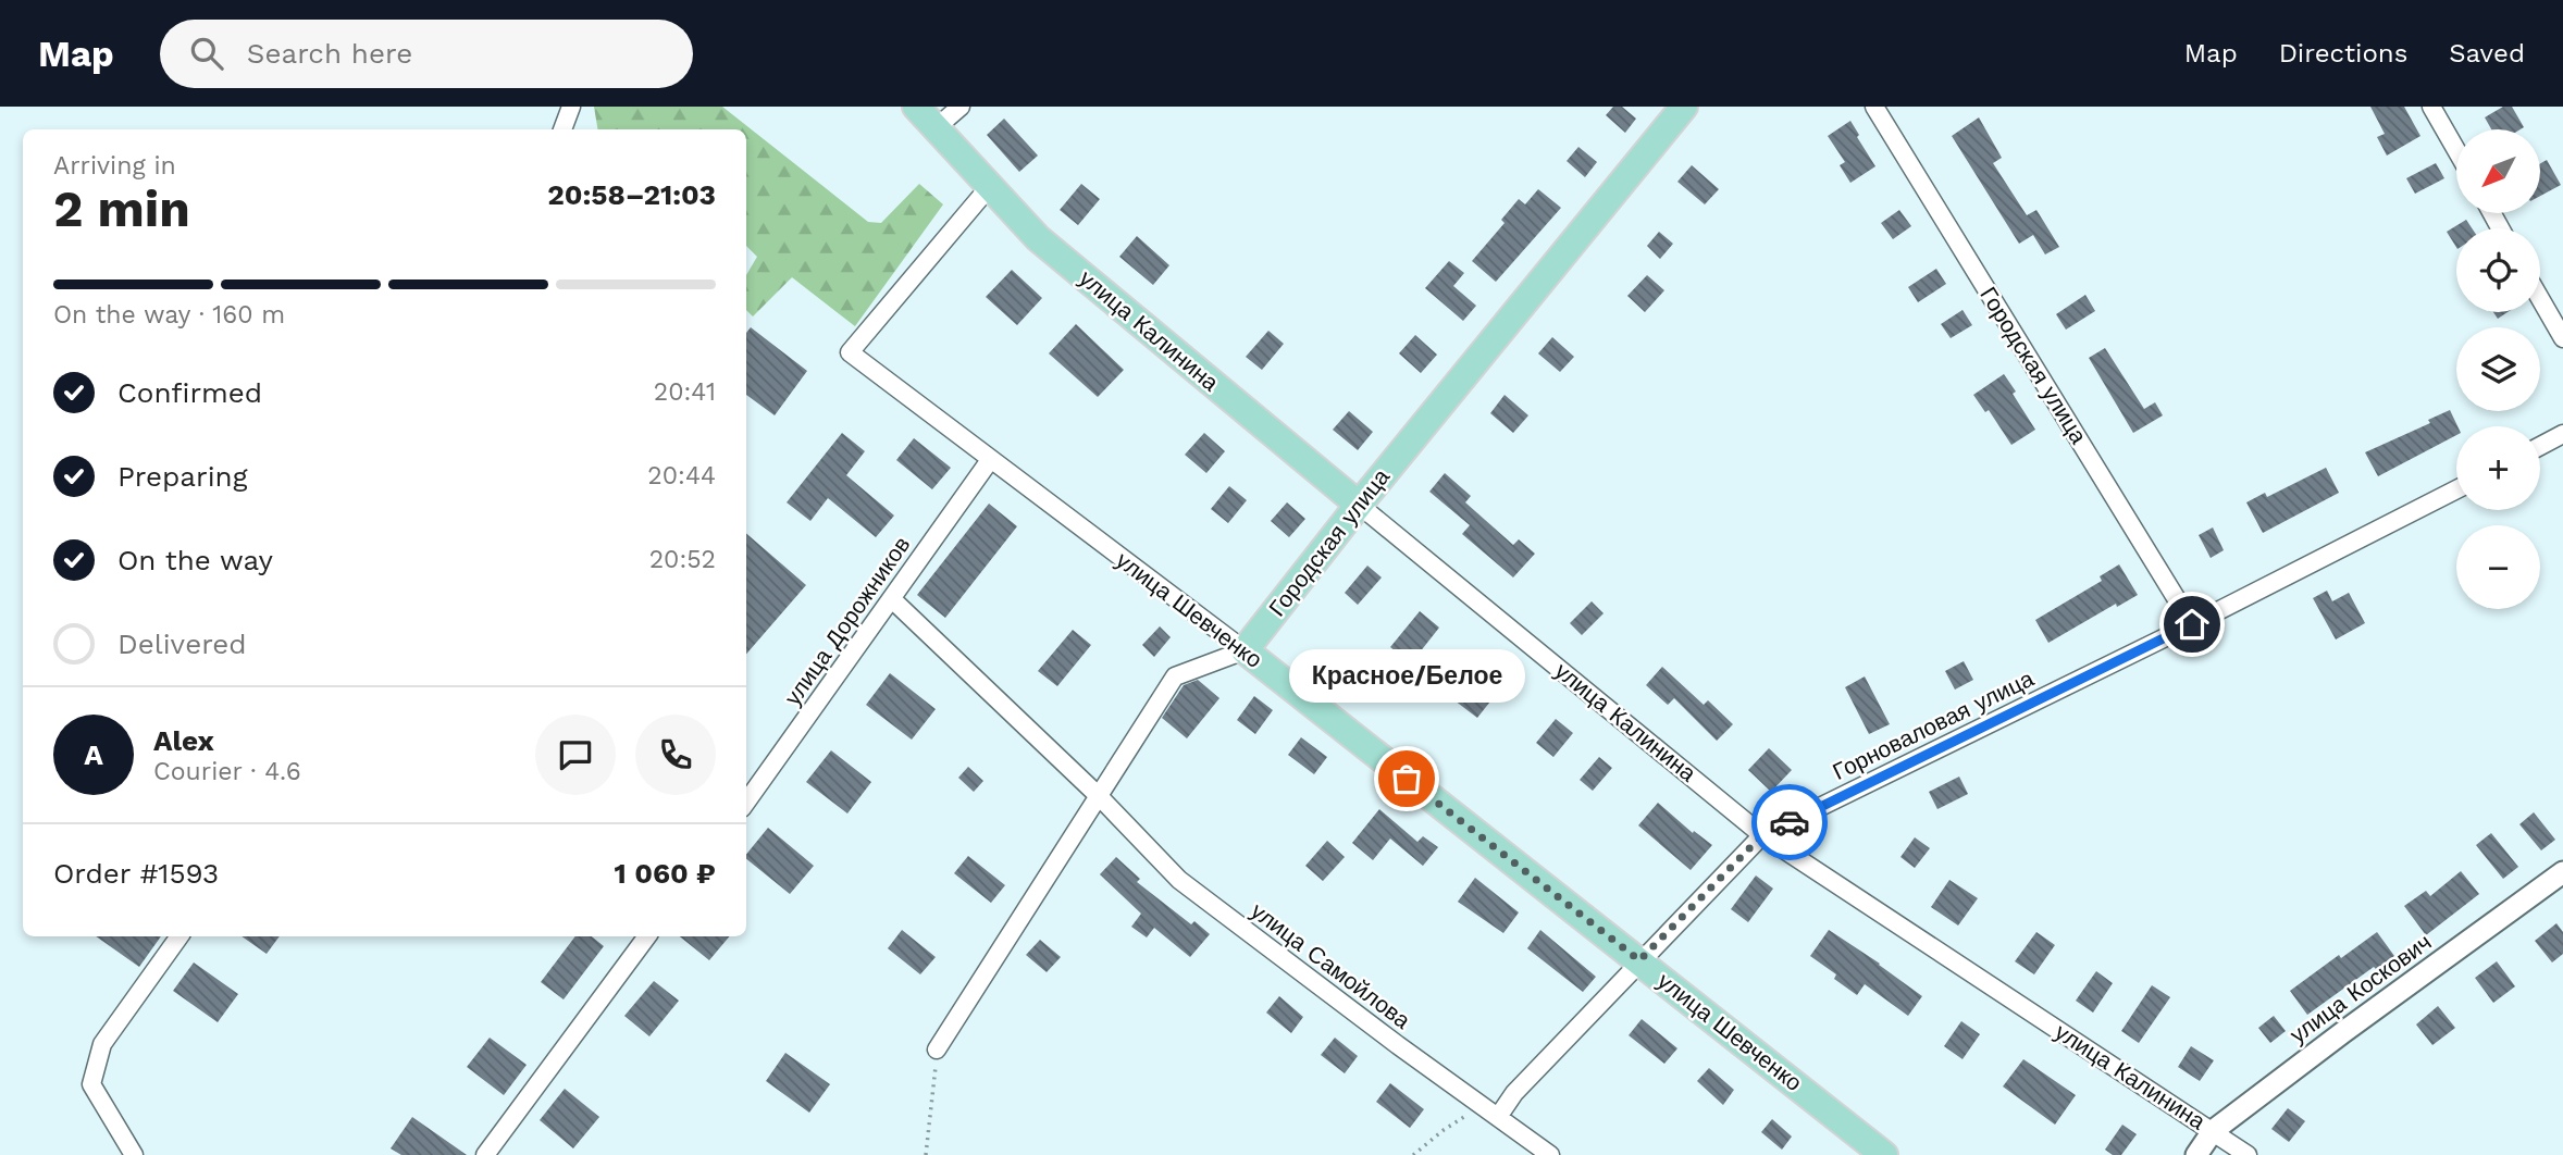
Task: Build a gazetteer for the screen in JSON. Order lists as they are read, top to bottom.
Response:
{
  "streets": {
    "main road": ["улица Калинина", "Городская улица", "улица Шевченко"],
    "street": [
      "улица Дорожников",
      "Горноваловая улица",
      "улица Самойлова",
      "улица Коскович"
    ]
  },
  "crossings": [
    ["улица Калинина", "Городская улица"],
    ["улица Калинина", "улица Шевченко"],
    ["улица Калинина", "Горноваловая улица"],
    ["улица Калинина", "улица Коскович"],
    ["Городская улица", "улица Шевченко"],
    ["Городская улица", "Горноваловая улица"],
    ["улица Шевченко", "улица Дорожников"],
    ["улица Шевченко", "Горноваловая улица"],
    ["улица Дорожников", "улица Самойлова"],
    ["Горноваловая улица", "улица Самойлова"]
  ],
  "places": ["Красное/Белое"],
  "north": "bottom left",
  "page": {
    "header": "Map",
    "search": "Search here",
    "nav": ["Map", "Directions", "Saved"],
    "map_buttons": ["+", "−"],
    "heading": ["2 min", "Arriving in", "20:58–21:03"],
    "panel": [
      "Alex",
      "Courier · 4.6",
      "Order #1593",
      "1 060 ₽"
    ],
    "bar": "On the way · 160 m",
    "list": [
      ["Confirmed", "20:41"],
      ["Preparing", "20:44"],
      ["On the way", "20:52"],
      "Delivered"
    ],
    "bubble": "Красное/Белое",
    "round": "A"
  }
}
